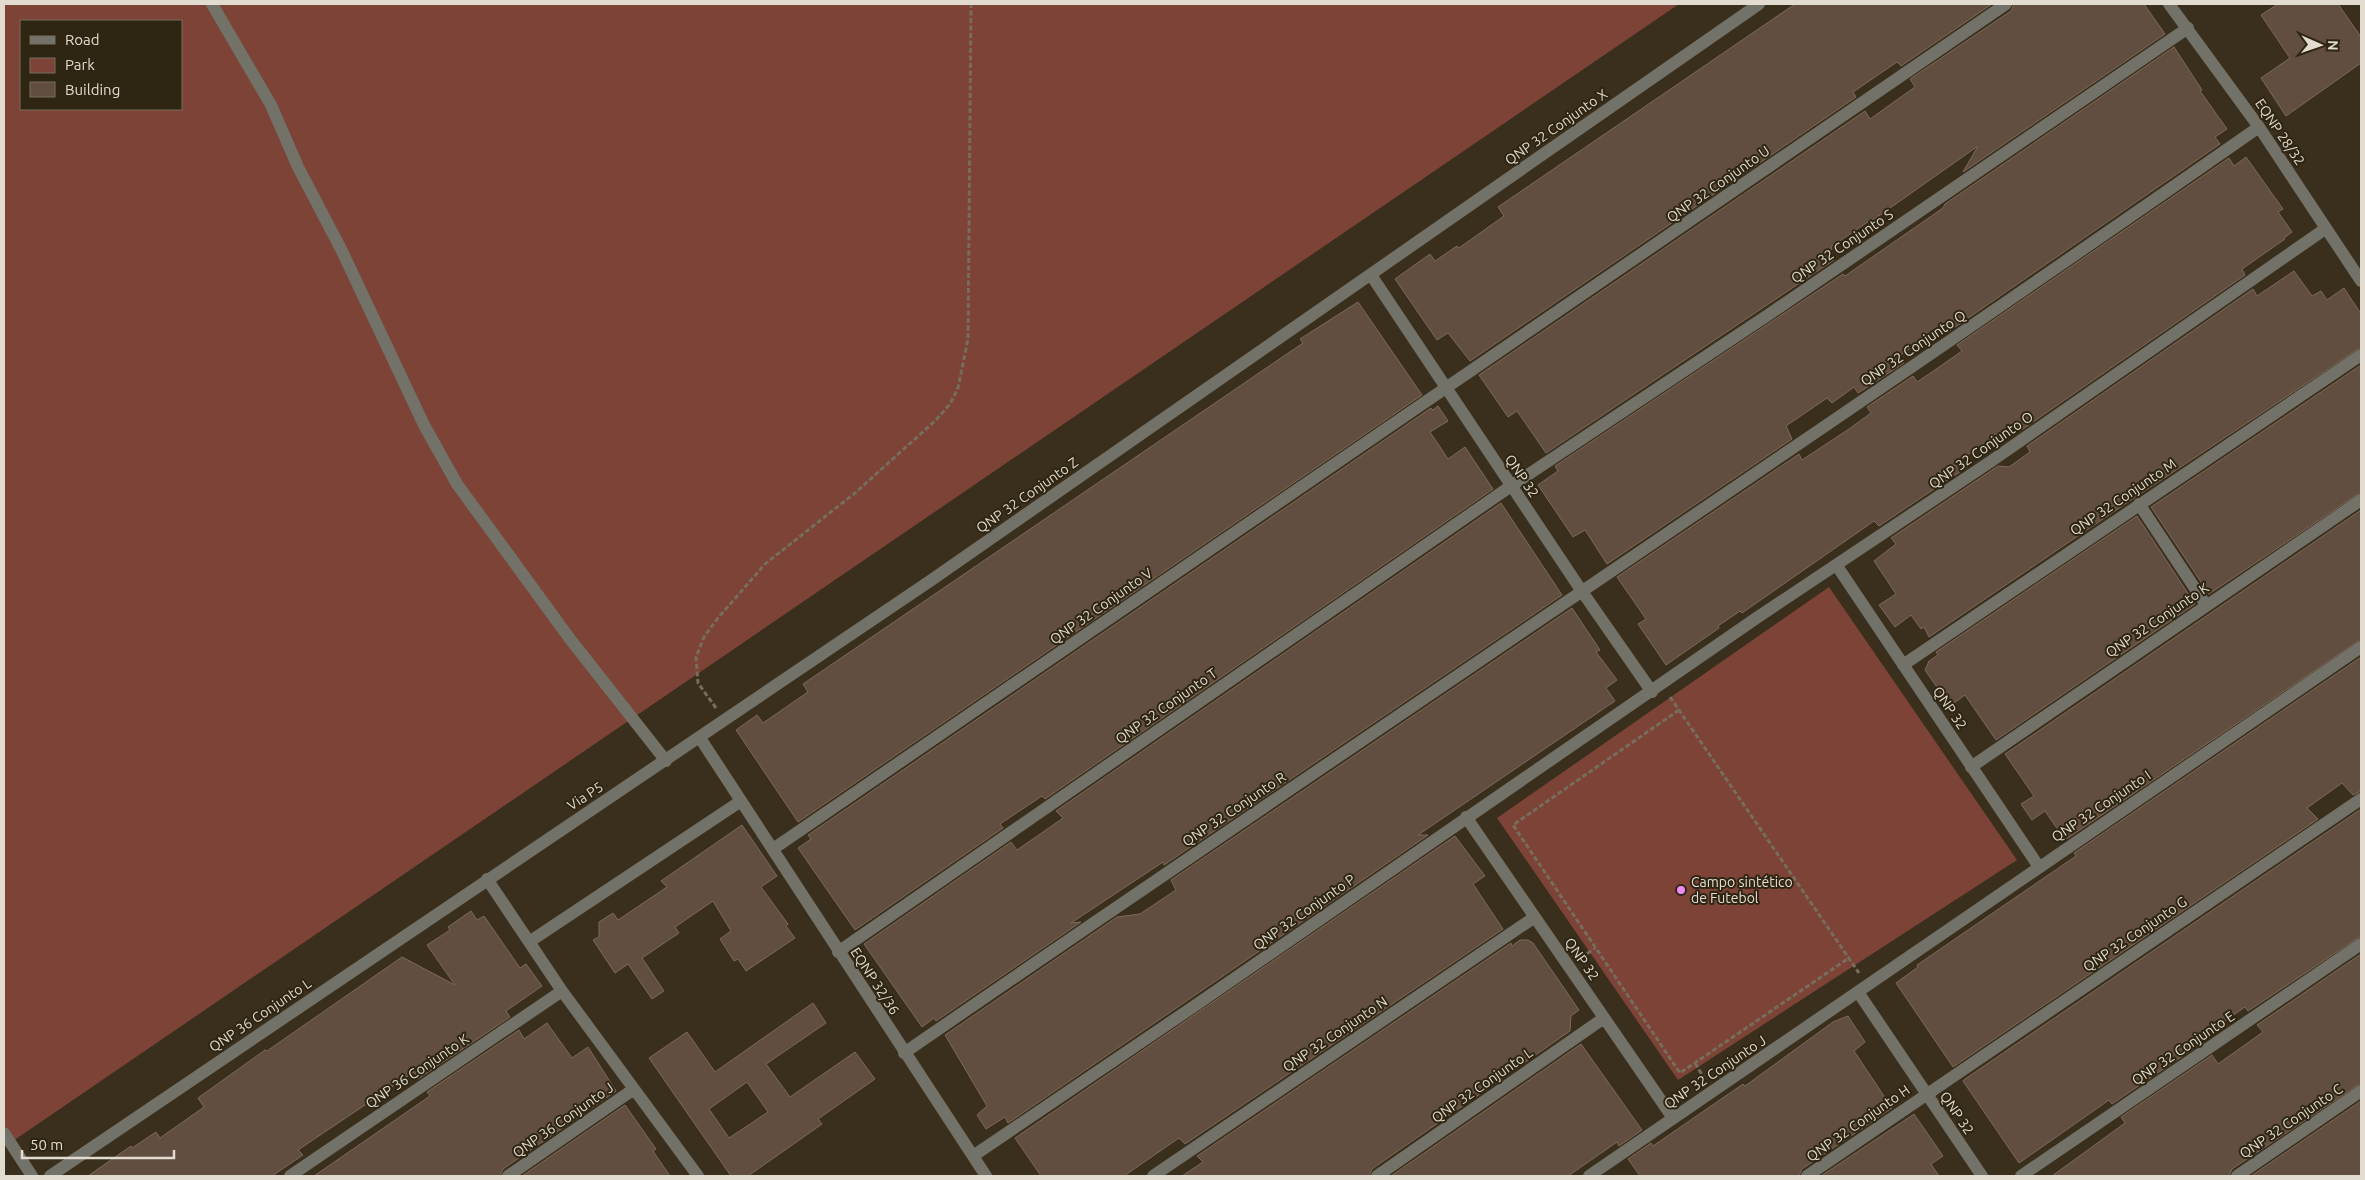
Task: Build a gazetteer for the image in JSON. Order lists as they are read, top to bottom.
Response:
{
  "streets": {
    "street": [
      "QNP 32 Conjunto X",
      "EQNP 28/32",
      "QNP 32 Conjunto U",
      "QNP 32 Conjunto S",
      "QNP 32 Conjunto Q",
      "QNP 32 Conjunto O",
      "QNP 32",
      "QNP 32 Conjunto Z",
      "QNP 32 Conjunto M",
      "QNP 32 Conjunto V",
      "QNP 32 Conjunto K",
      "QNP 32 Conjunto T",
      "Via P5",
      "QNP 32 Conjunto I",
      "QNP 32 Conjunto R",
      "QNP 32 Conjunto P",
      "QNP 32 Conjunto G",
      "EQNP 32/36",
      "QNP 36 Conjunto L",
      "QNP 32 Conjunto N",
      "QNP 32 Conjunto E",
      "QNP 36 Conjunto K",
      "QNP 32 Conjunto J",
      "QNP 32 Conjunto L",
      "QNP 36 Conjunto J",
      "QNP 32 Conjunto C",
      "QNP 32 Conjunto H"
    ]
  },
  "crossings": [
    ["QNP 32 Conjunto X", "QNP 32"],
    ["QNP 32 Conjunto X", "QNP 32 Conjunto Z"],
    ["EQNP 28/32", "QNP 32 Conjunto S"],
    ["EQNP 28/32", "QNP 32 Conjunto Q"],
    ["EQNP 28/32", "QNP 32 Conjunto O"],
    ["QNP 32 Conjunto U", "QNP 32"],
    ["QNP 32 Conjunto U", "QNP 32 Conjunto V"],
    ["QNP 32 Conjunto S", "QNP 32"],
    ["QNP 32 Conjunto S", "QNP 32 Conjunto T"],
    ["QNP 32 Conjunto Q", "QNP 32"],
    ["QNP 32 Conjunto Q", "QNP 32 Conjunto R"],
    ["QNP 32 Conjunto O", "QNP 32"],
    ["QNP 32 Conjunto O", "QNP 32 Conjunto P"],
    ["QNP 32", "QNP 32 Conjunto Z"],
    ["QNP 32", "QNP 32 Conjunto M"],
    ["QNP 32", "QNP 32 Conjunto V"],
    ["QNP 32", "QNP 32 Conjunto K"],
    ["QNP 32", "QNP 32 Conjunto T"],
    ["QNP 32", "QNP 32 Conjunto I"],
    ["QNP 32", "QNP 32 Conjunto R"],
    ["QNP 32", "QNP 32 Conjunto P"],
    ["QNP 32", "QNP 32 Conjunto G"],
    ["QNP 32", "QNP 32 Conjunto N"],
    ["QNP 32", "QNP 32 Conjunto J"],
    ["QNP 32", "QNP 32 Conjunto L"],
    ["QNP 32", "QNP 32 Conjunto H"],
    ["QNP 32 Conjunto Z", "Via P5"],
    ["QNP 32 Conjunto Z", "EQNP 32/36"],
    ["QNP 32 Conjunto V", "EQNP 32/36"],
    ["QNP 32 Conjunto T", "EQNP 32/36"],
    ["Via P5", "EQNP 32/36"],
    ["Via P5", "QNP 36 Conjunto L"],
    ["QNP 32 Conjunto I", "QNP 32 Conjunto J"],
    ["QNP 32 Conjunto R", "EQNP 32/36"],
    ["QNP 32 Conjunto P", "EQNP 32/36"],
    ["QNP 32 Conjunto G", "QNP 32 Conjunto H"]
  ],
  "places": ["Campo sintético de Futebol"],
  "legend": ["Road", "Park", "Building"],
  "scale_bar": "50 m",
  "north": "right"
}
